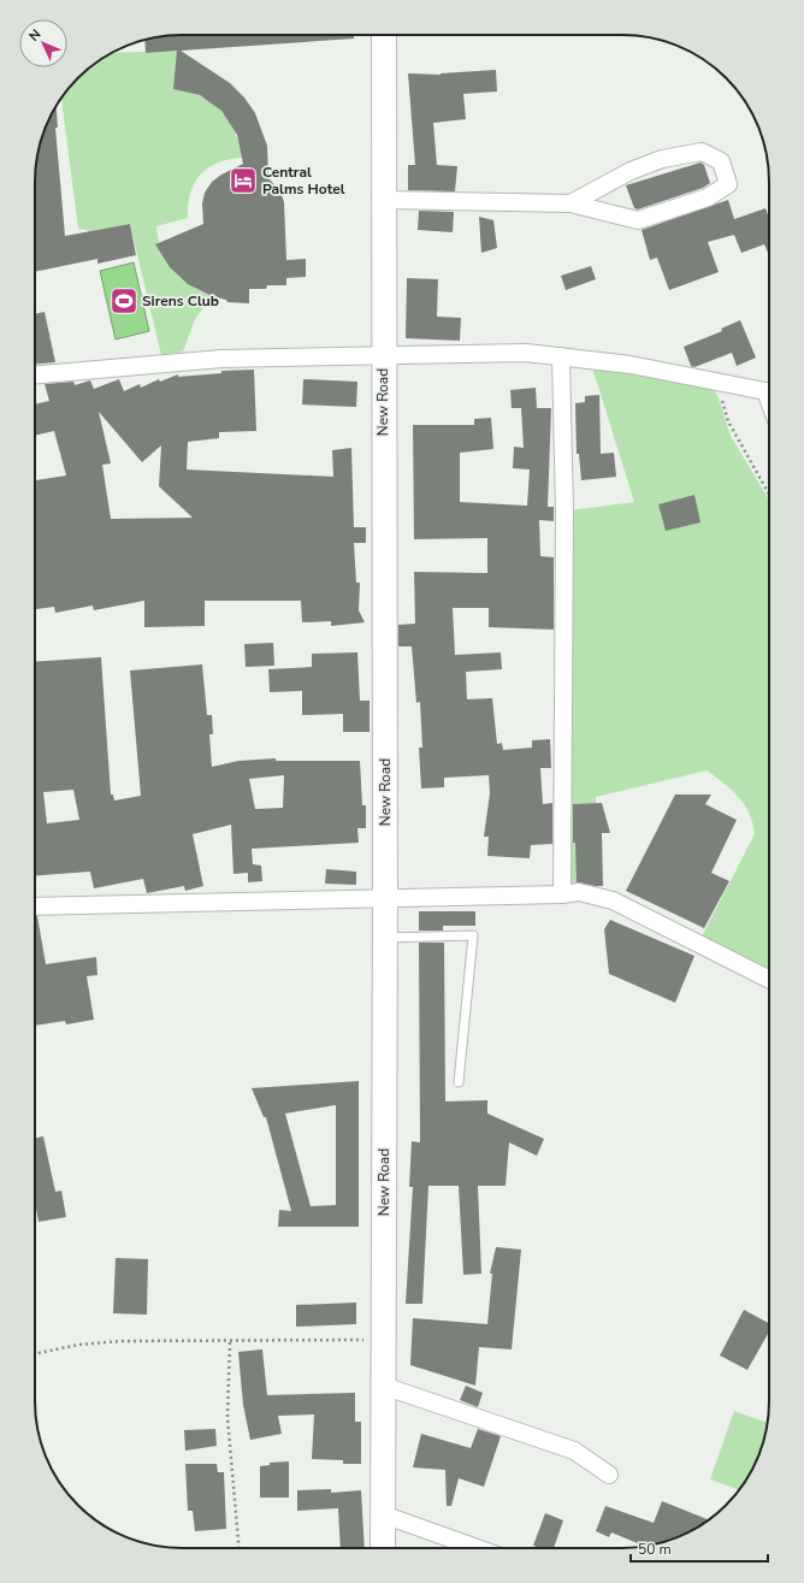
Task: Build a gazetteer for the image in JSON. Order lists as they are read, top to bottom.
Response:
{
  "streets": {
    "street": ["New Road"]
  },
  "places": {
    "hotel": ["Central Palms Hotel"],
    "sports": ["Sirens Club"]
  },
  "scale_bar": "50 m",
  "north": "top left"
}
